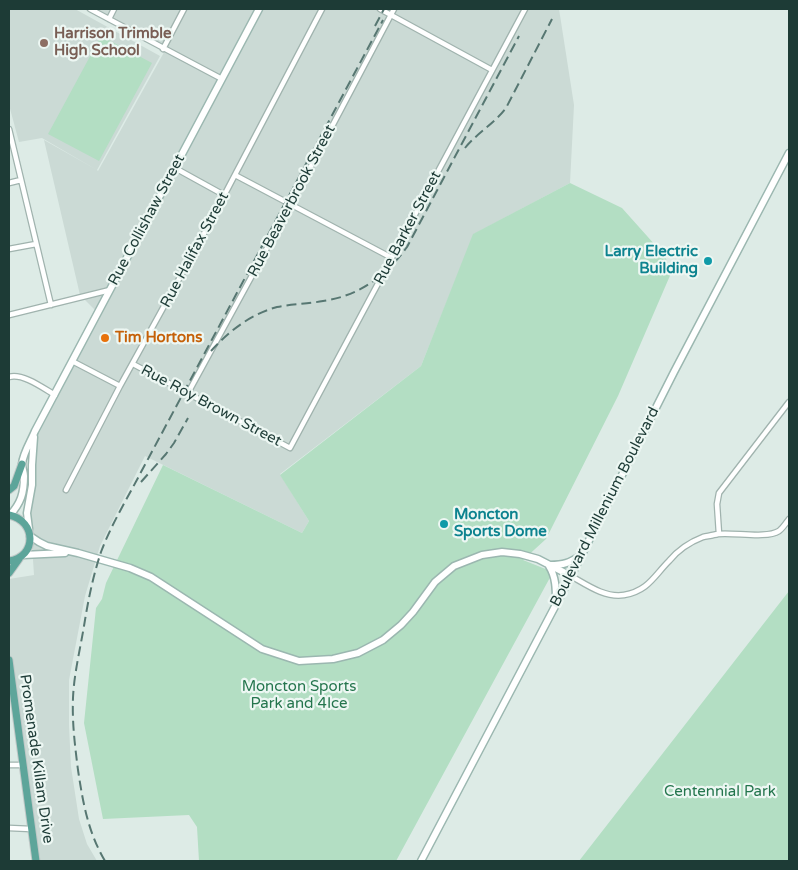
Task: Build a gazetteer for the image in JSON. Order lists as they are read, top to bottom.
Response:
{
  "streets": {
    "main road": ["Promenade Killam Drive"],
    "street": [
      "Rue Beaverbrook Street",
      "Rue Collishaw Street",
      "Rue Barker Street",
      "Rue Halifax Street",
      "Rue Roy Brown Street",
      "Boulevard Millenium Boulevard"
    ]
  },
  "crossings": [
    ["Rue Beaverbrook Street", "Rue Roy Brown Street"],
    ["Rue Barker Street", "Rue Roy Brown Street"],
    ["Rue Halifax Street", "Rue Roy Brown Street"]
  ],
  "parks": ["Moncton Sports Park and 4Ice", "Centennial Park"],
  "places": [
    "Harrison Trimble High School",
    "Larry Electric Building",
    "Tim Hortons",
    "Moncton Sports Dome"
  ]
}
